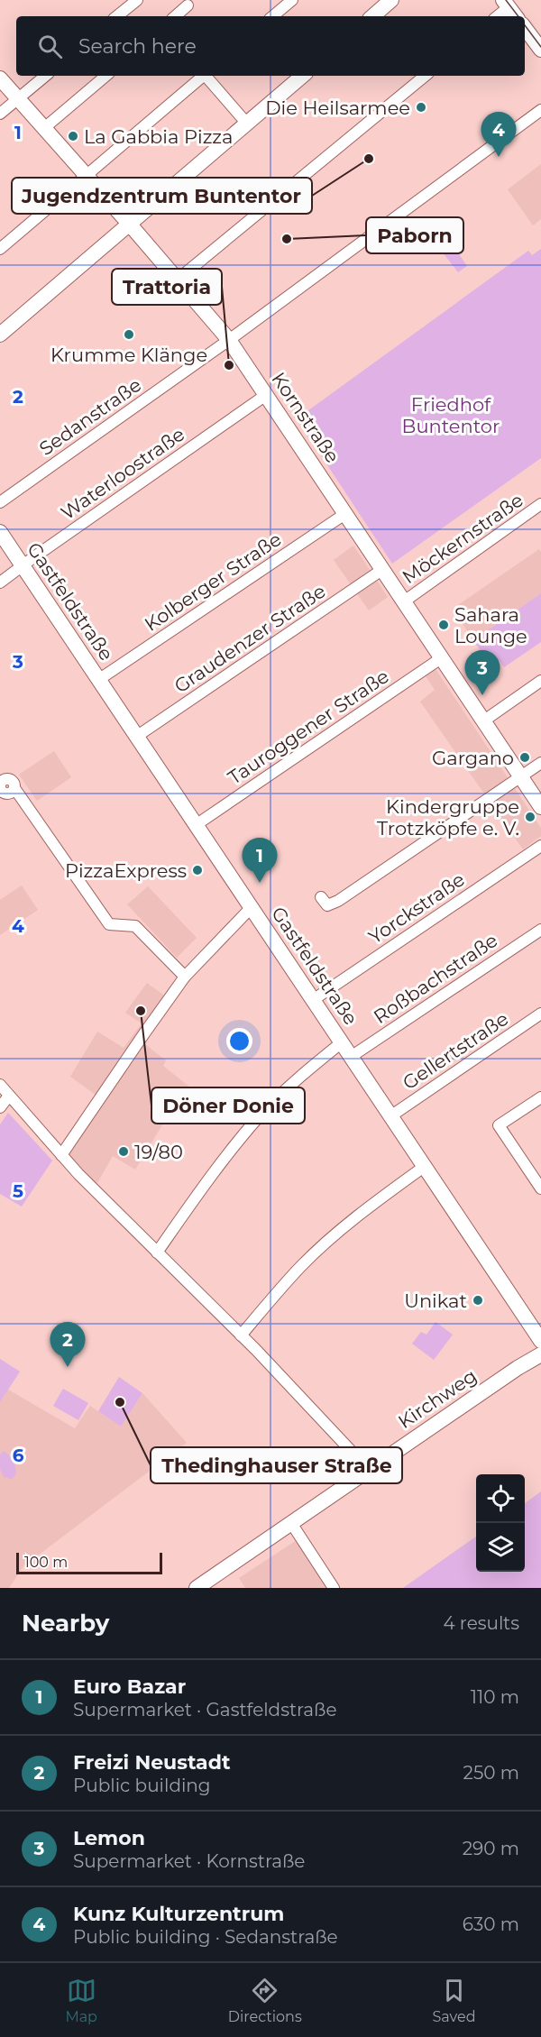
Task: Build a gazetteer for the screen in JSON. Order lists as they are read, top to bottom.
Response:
{
  "streets": {
    "street": [
      "Sedanstraße",
      "Kornstraße",
      "Waterloostraße",
      "Möckernstraße",
      "Kolberger Straße",
      "Gastfeldstraße",
      "Graudenzer Straße",
      "Tauroggener Straße",
      "Yorckstraße",
      "Roßbachstraße",
      "Gellertstraße",
      "Kirchweg"
    ]
  },
  "crossings": [
    ["Sedanstraße", "Kornstraße"],
    ["Kornstraße", "Waterloostraße"],
    ["Kornstraße", "Möckernstraße"],
    ["Kornstraße", "Kolberger Straße"],
    ["Kornstraße", "Graudenzer Straße"],
    ["Kornstraße", "Tauroggener Straße"],
    ["Waterloostraße", "Gastfeldstraße"],
    ["Kolberger Straße", "Gastfeldstraße"],
    ["Gastfeldstraße", "Graudenzer Straße"],
    ["Gastfeldstraße", "Tauroggener Straße"],
    ["Gastfeldstraße", "Yorckstraße"],
    ["Gastfeldstraße", "Roßbachstraße"],
    ["Gastfeldstraße", "Gellertstraße"]
  ],
  "parks": ["Friedhof Buntentor"],
  "places": [
    "Die Heilsarmee",
    "La Gabbia Pizza",
    "Jugendzentrum Buntentor",
    "Paborn",
    "Krumme Klänge",
    "Trattoria",
    "Sahara Lounge",
    "Gargano",
    "Kindergruppe Trotzköpfe e. V.",
    "PizzaExpress",
    "Döner Donie",
    "19/80",
    "Unikat",
    "Thedinghauser Straße"
  ],
  "scale_bar": "100 m",
  "page": {
    "search": "Search here",
    "pins": [
      "4",
      "3",
      "1",
      "2"
    ],
    "scale": "100 m",
    "heading": ["Nearby", "4 results"],
    "list": [
      {
        "mark": "1",
        "name": "Euro Bazar",
        "note": "Supermarket · Gastfeldstraße",
        "value": "110 m"
      },
      {
        "mark": "2",
        "name": "Freizi Neustadt",
        "note": "Public building",
        "value": "250 m"
      },
      {
        "mark": "3",
        "name": "Lemon",
        "note": "Supermarket · Kornstraße",
        "value": "290 m"
      },
      {
        "mark": "4",
        "name": "Kunz Kulturzentrum",
        "note": "Public building · Sedanstraße",
        "value": "630 m"
      }
    ],
    "nav": ["Map", "Directions", "Saved"]
  },
  "grid": {
    "rows": [
      "1",
      "2",
      "3",
      "4",
      "5",
      "6"
    ]
  }
}
